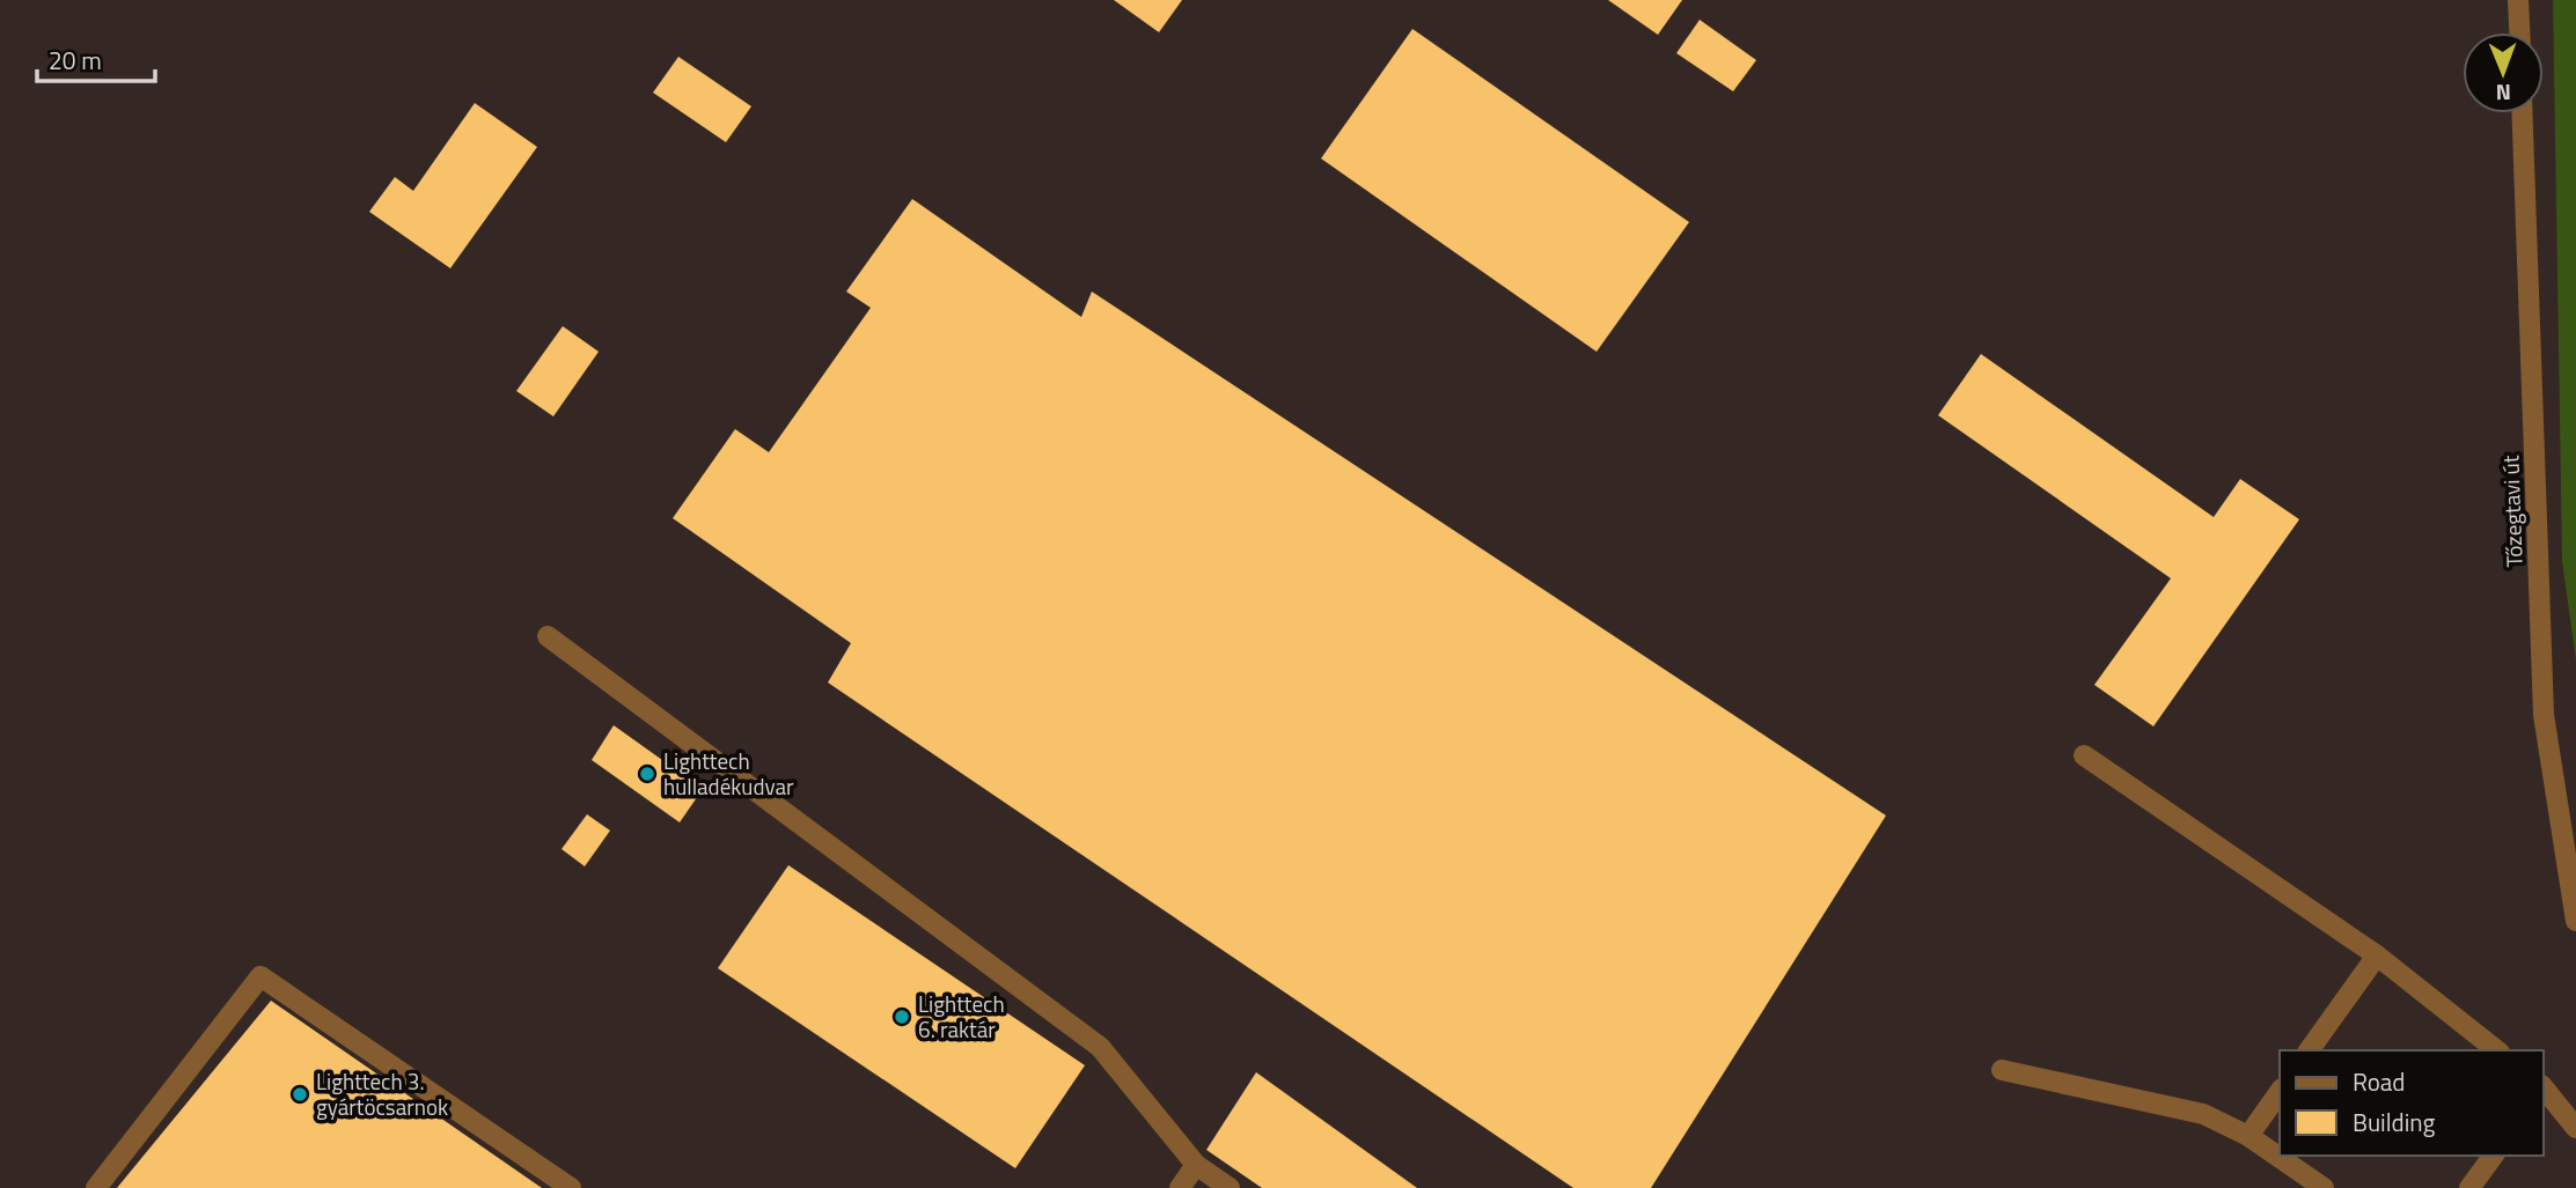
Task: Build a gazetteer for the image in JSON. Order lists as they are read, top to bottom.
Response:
{
  "streets": {
    "street": ["Tőzegtavi út"]
  },
  "places": ["Lighttech hulladékudvar", "Lighttech 6. raktár", "Lighttech 3. gyártöcsarnok"],
  "legend": ["Road", "Building"],
  "scale_bar": "20 m",
  "north": "bottom"
}
